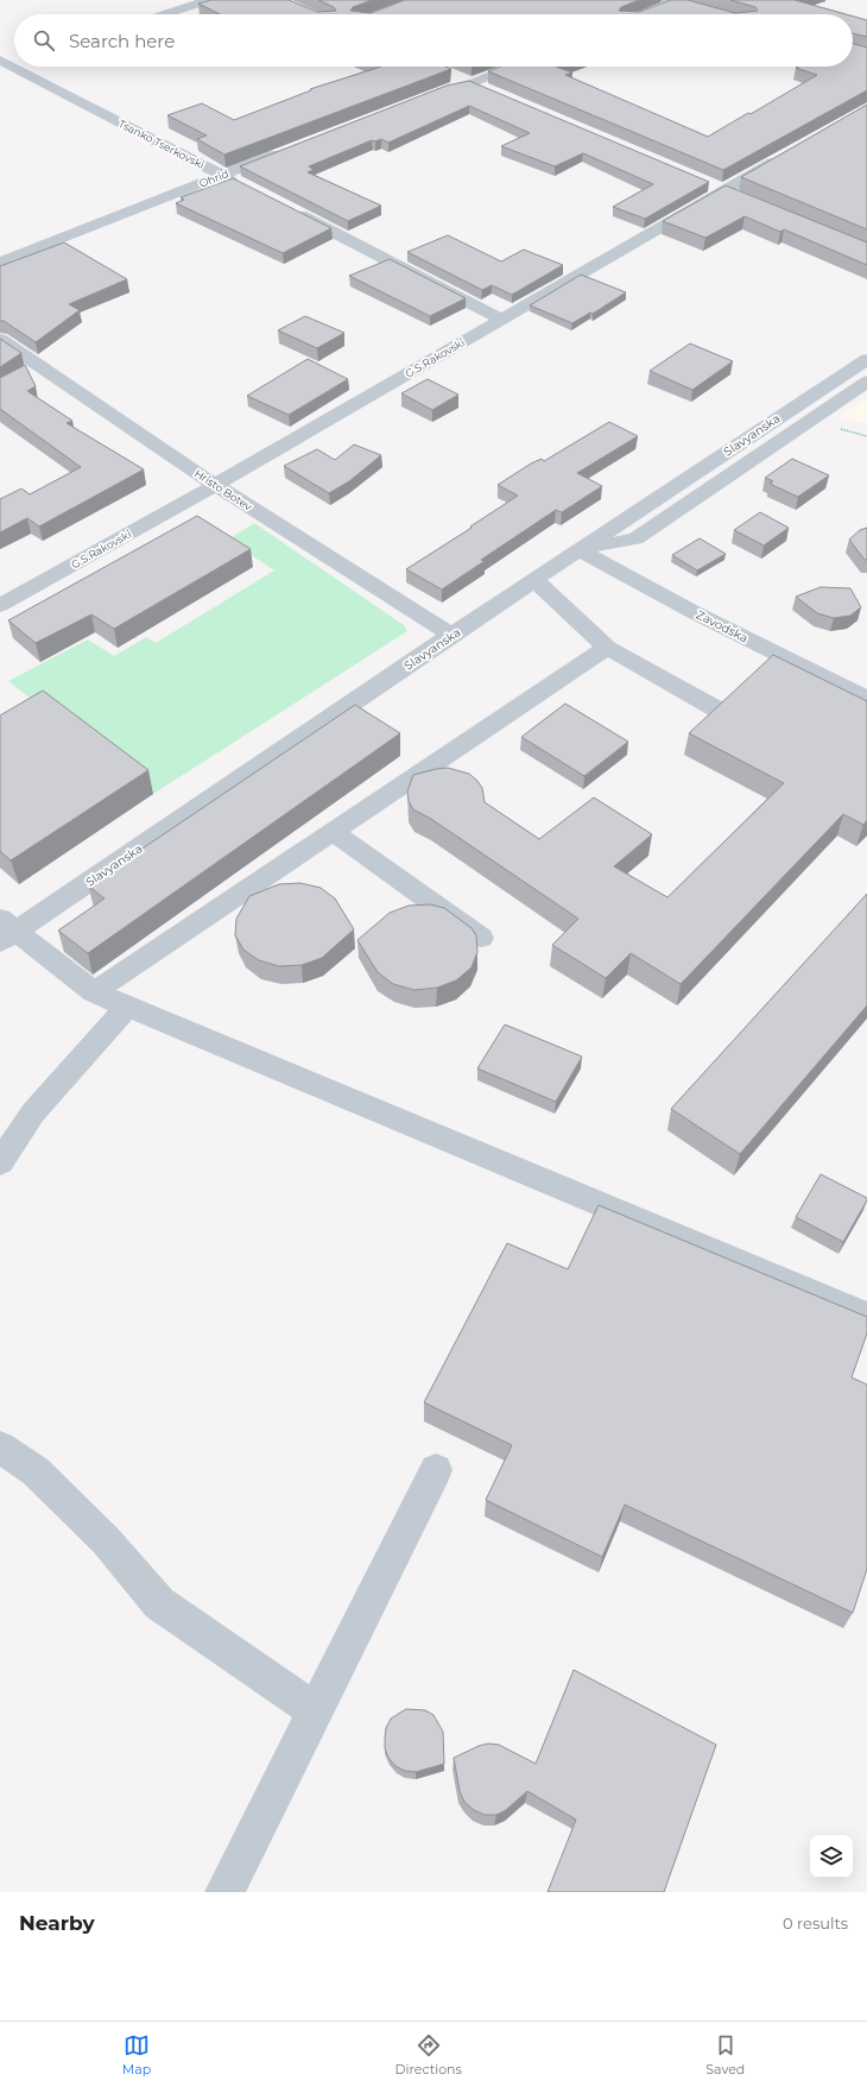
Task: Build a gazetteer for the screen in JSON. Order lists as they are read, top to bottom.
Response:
{
  "streets": {
    "street": [
      "Tsanko Tserkovski",
      "Ohrid",
      "G.S.Rakovski",
      "Slavyanska",
      "Hristo Botev",
      "Zavodska"
    ]
  },
  "crossings": [
    ["Tsanko Tserkovski", "Ohrid"],
    ["G.S.Rakovski", "Hristo Botev"],
    ["Slavyanska", "Hristo Botev"],
    ["Slavyanska", "Zavodska"]
  ],
  "page": {
    "search": "Search here",
    "heading": ["Nearby", "0 results"],
    "nav": ["Map", "Directions", "Saved"]
  }
}
